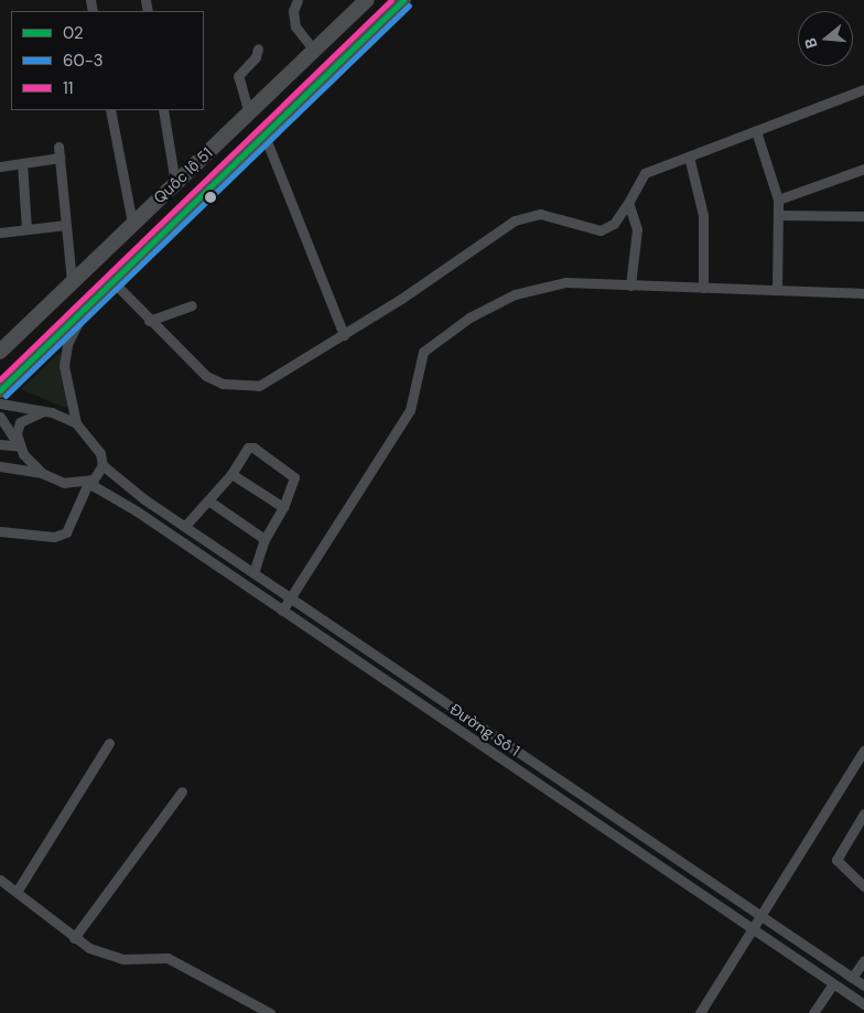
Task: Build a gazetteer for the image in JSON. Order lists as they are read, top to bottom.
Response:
{
  "streets": {
    "highway": ["Quốc lộ 51"],
    "street": ["Đường Số 1"]
  },
  "lines": ["transit line 02", "transit line 11", "transit line 60-3"],
  "legend": ["02", "60-3", "11"],
  "north": "left"
}
